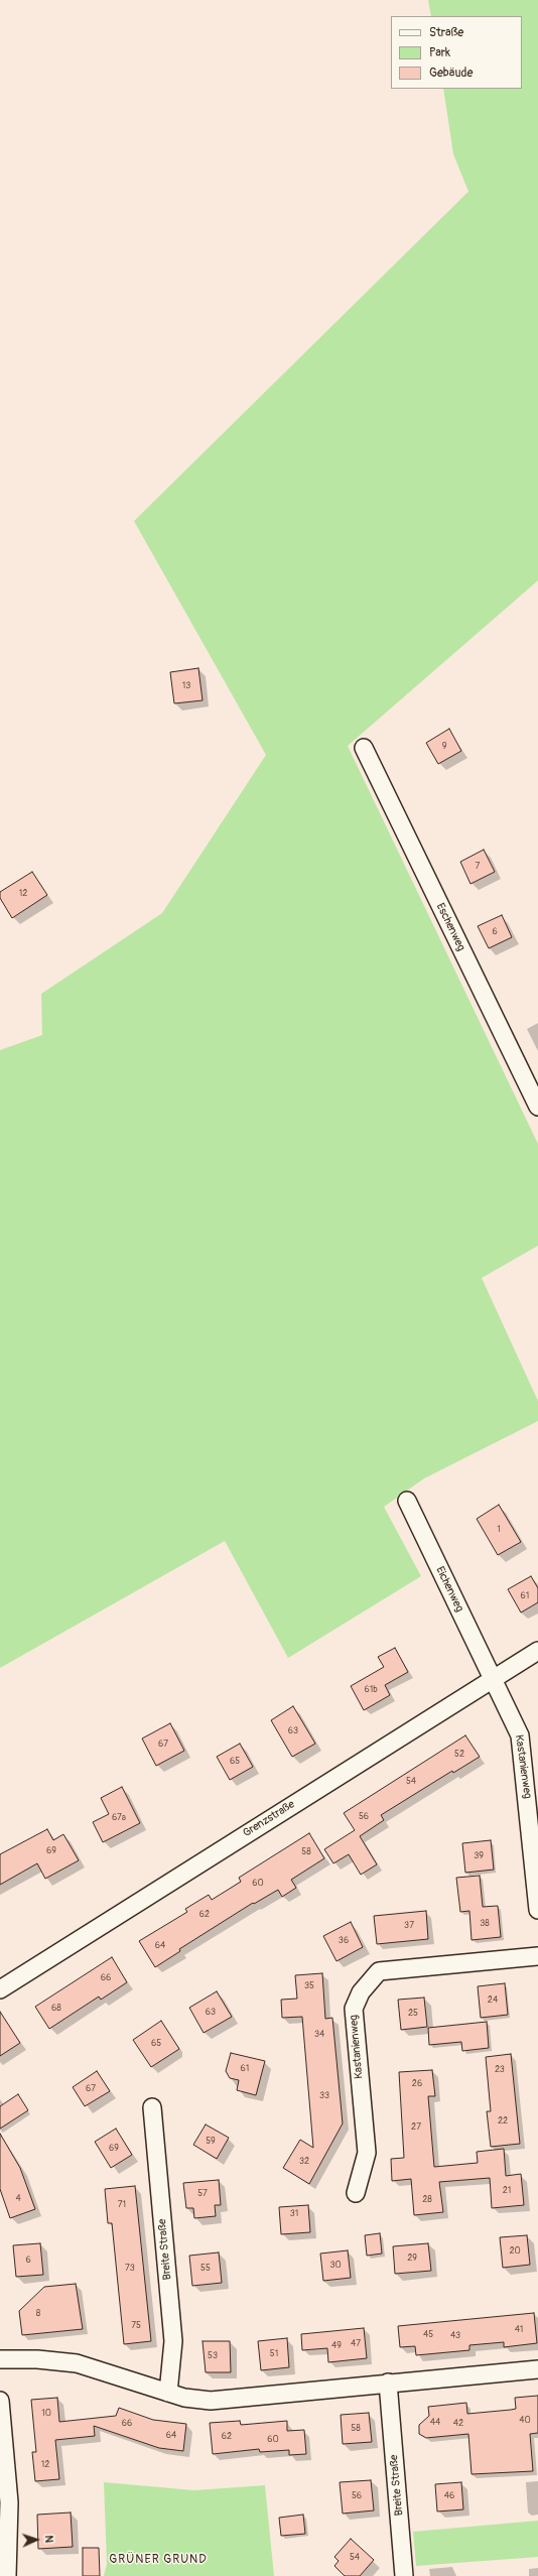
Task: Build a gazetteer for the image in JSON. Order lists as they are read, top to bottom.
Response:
{
  "streets": {
    "street": [
      "Eschenweg",
      "Eichenweg",
      "Kastanienweg",
      "Grenzstraße",
      "Breite Straße"
    ]
  },
  "crossings": [
    ["Eichenweg", "Kastanienweg"],
    ["Eichenweg", "Grenzstraße"],
    ["Kastanienweg", "Grenzstraße"]
  ],
  "districts": ["GRÜNER GRUND"],
  "house_numbers": [
    "13",
    "9",
    "7",
    "12",
    "6",
    "1",
    "61",
    "61b",
    "63",
    "67",
    "52",
    "65",
    "54",
    "56",
    "67a",
    "69",
    "58",
    "39",
    "60",
    "62",
    "38",
    "37",
    "36",
    "64",
    "66",
    "35",
    "24",
    "68",
    "63",
    "25",
    "34",
    "65",
    "61",
    "23",
    "26",
    "67",
    "33",
    "22",
    "27",
    "59",
    "69",
    "32",
    "21",
    "57",
    "4",
    "28",
    "71",
    "31",
    "20",
    "29",
    "6",
    "30",
    "73",
    "55",
    "8",
    "75",
    "41",
    "45",
    "43",
    "47",
    "49",
    "51",
    "53",
    "10",
    "40",
    "44",
    "66",
    "42",
    "58",
    "64",
    "62",
    "60",
    "12",
    "56",
    "46",
    "54"
  ],
  "legend": ["Straße", "Park", "Gebäude"],
  "north": "right"
}
